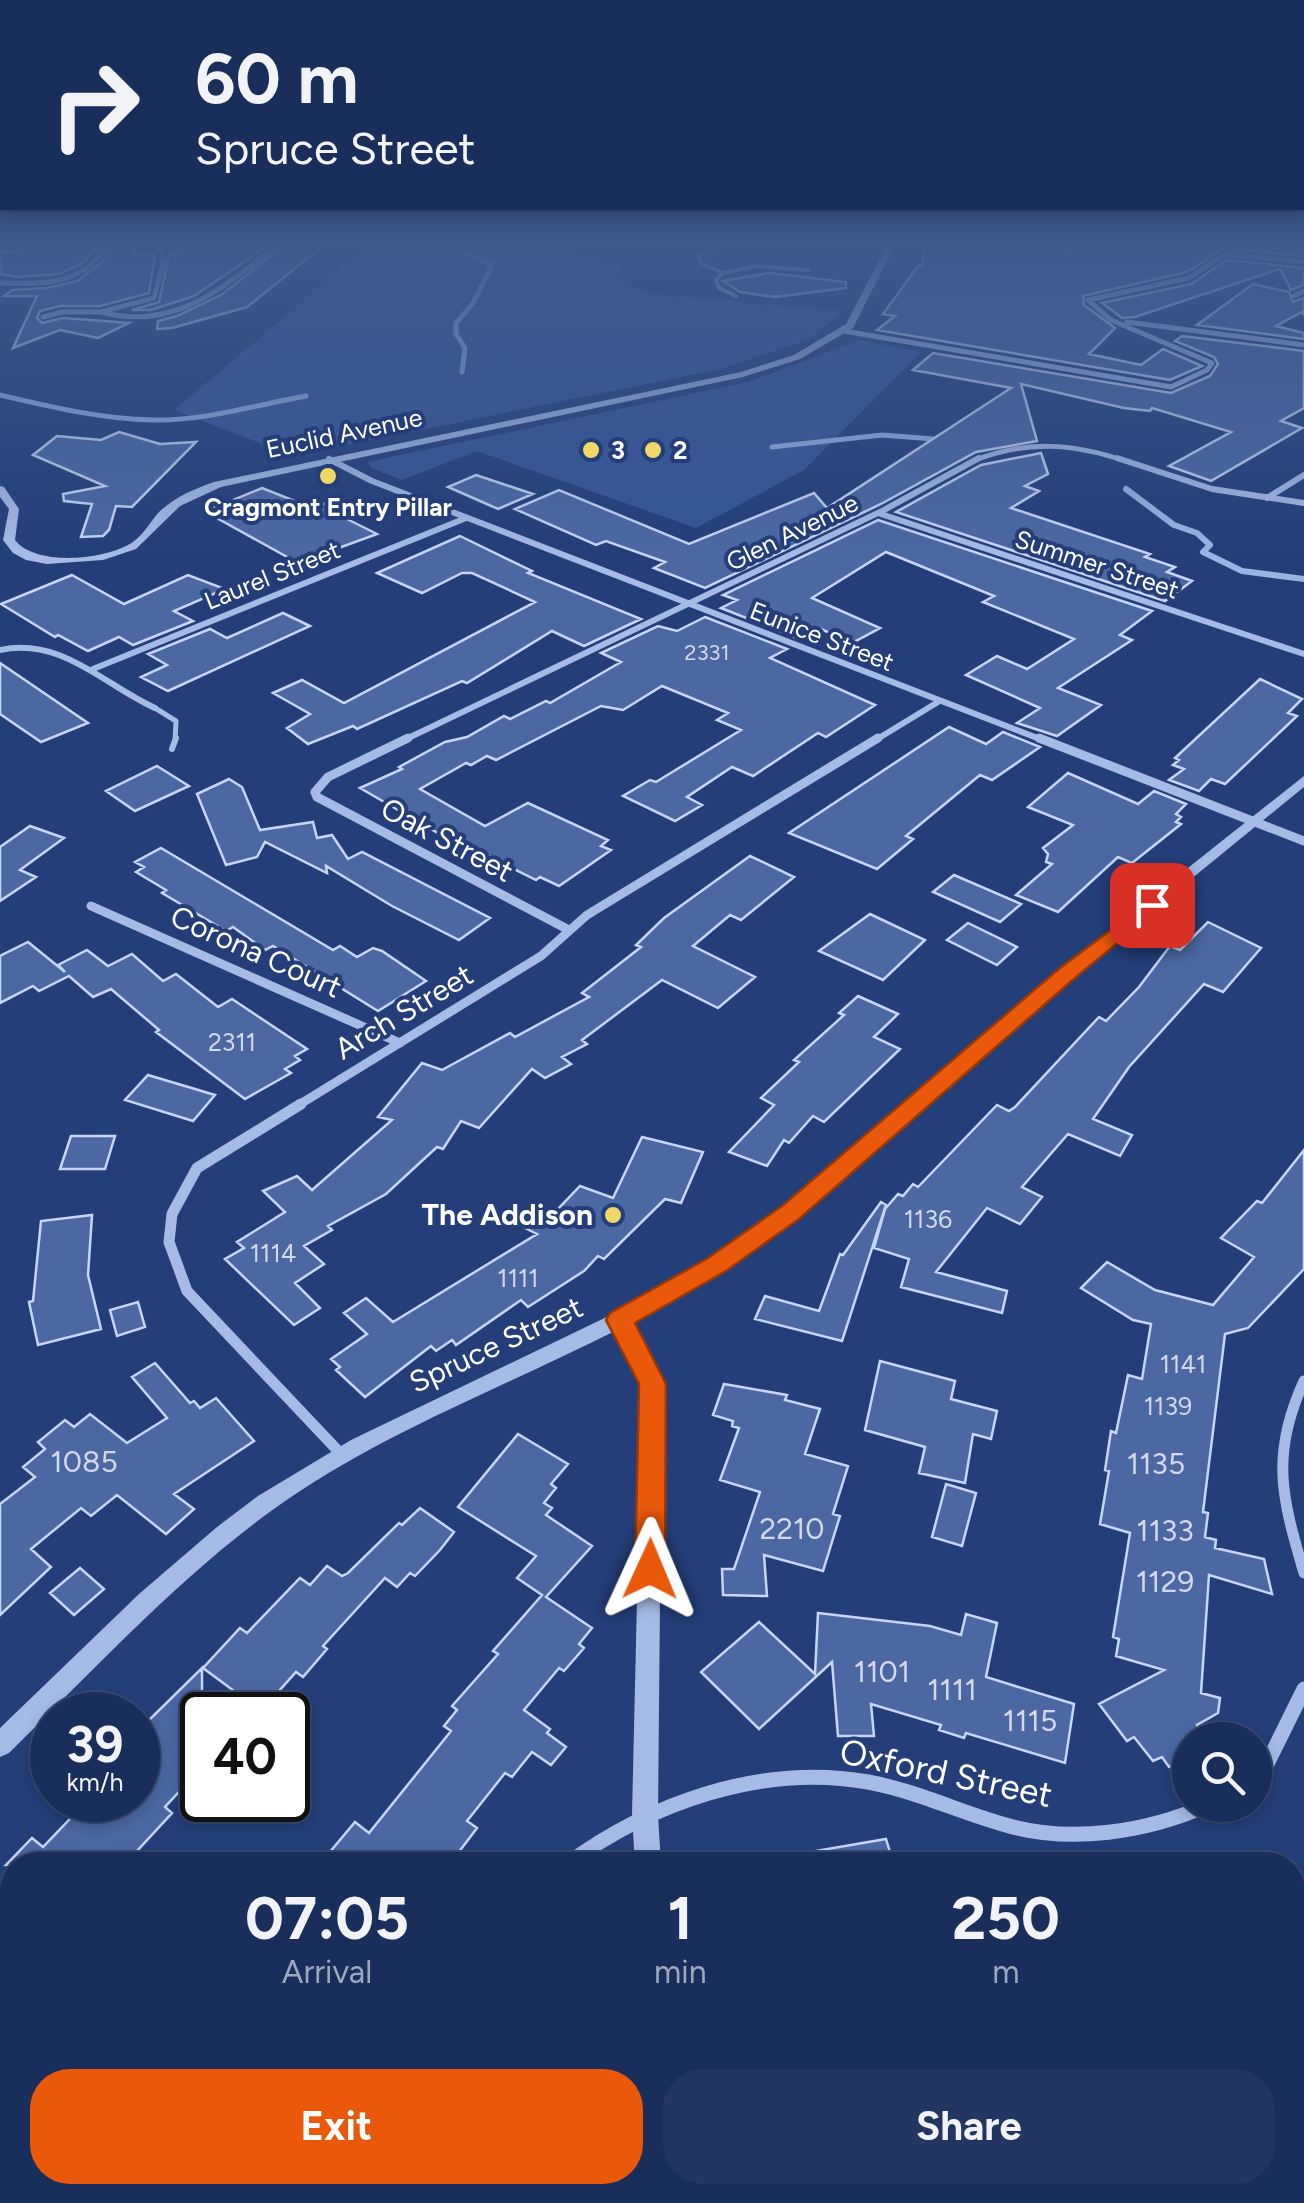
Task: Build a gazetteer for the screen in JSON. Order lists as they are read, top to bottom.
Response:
{
  "streets": {
    "street": [
      "Euclid Avenue",
      "Glen Avenue",
      "Summer Street",
      "Laurel Street",
      "Eunice Street",
      "Oak Street",
      "Corona Court",
      "Arch Street",
      "Spruce Street",
      "Oxford Street"
    ]
  },
  "crossings": [
    ["Euclid Avenue", "Eunice Street"],
    ["Glen Avenue", "Summer Street"],
    ["Glen Avenue", "Eunice Street"],
    ["Glen Avenue", "Oak Street"],
    ["Laurel Street", "Eunice Street"],
    ["Eunice Street", "Arch Street"],
    ["Eunice Street", "Spruce Street"],
    ["Oak Street", "Arch Street"],
    ["Corona Court", "Arch Street"],
    ["Arch Street", "Spruce Street"]
  ],
  "places": [
    "3",
    "2",
    "Cragmont Entry Pillar",
    "The Addison"
  ],
  "house_numbers": [
    "2331",
    "2311",
    "1136",
    "1114",
    "1111",
    "1141",
    "1139",
    "1085",
    "1135",
    "2210",
    "1133",
    "1129",
    "1101",
    "1111",
    "1115"
  ],
  "page": {
    "turn": ["60 m", "Spruce Street"],
    "speed": "39 km/h",
    "limit": "40",
    "eta": [
      "07:05",
      "Arrival",
      "1",
      "min",
      "250",
      "m"
    ],
    "buttons": ["Exit", "Share"]
  }
}
